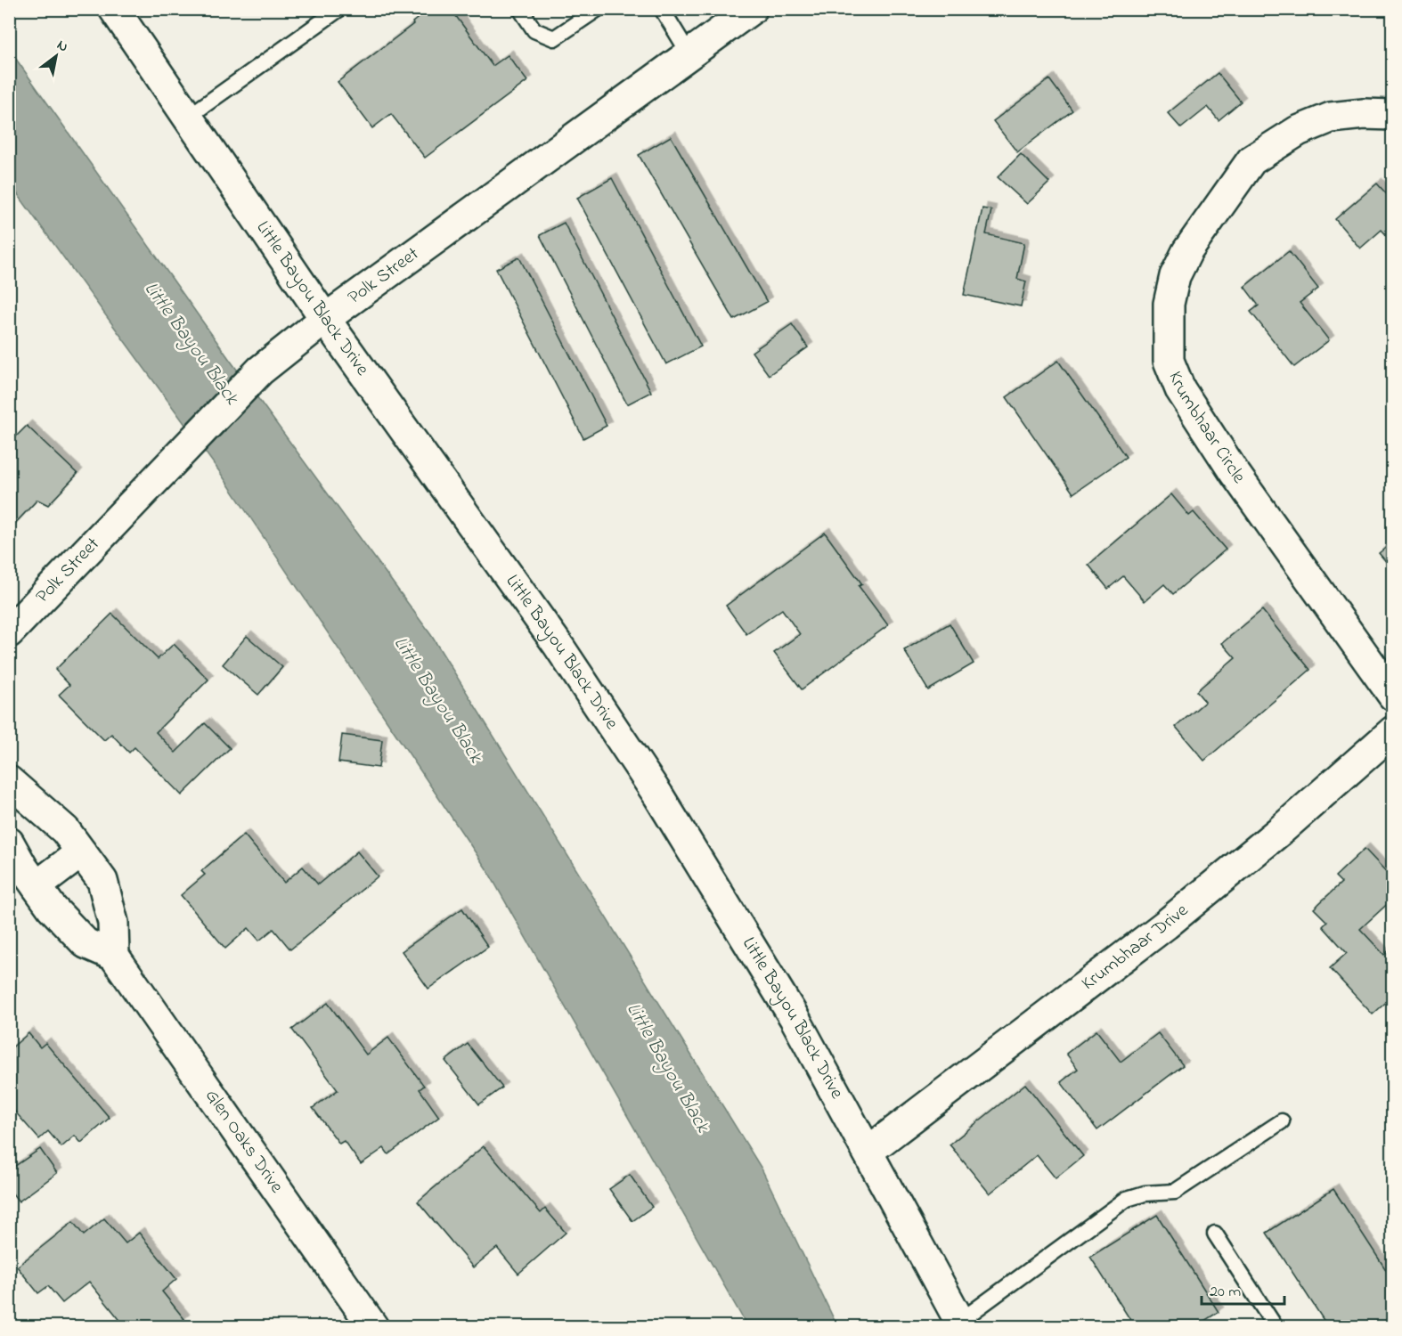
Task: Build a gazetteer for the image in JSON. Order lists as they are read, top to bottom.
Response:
{
  "streets": {
    "street": [
      "Polk Street",
      "Little Bayou Black Drive",
      "Krumbhaar Circle",
      "Krumbhaar Drive",
      "Glen Oaks Drive"
    ]
  },
  "crossings": [
    ["Polk Street", "Little Bayou Black Drive"],
    ["Little Bayou Black Drive", "Krumbhaar Drive"]
  ],
  "water": ["Little Bayou Black"],
  "scale_bar": "20 m",
  "north": "top right"
}
